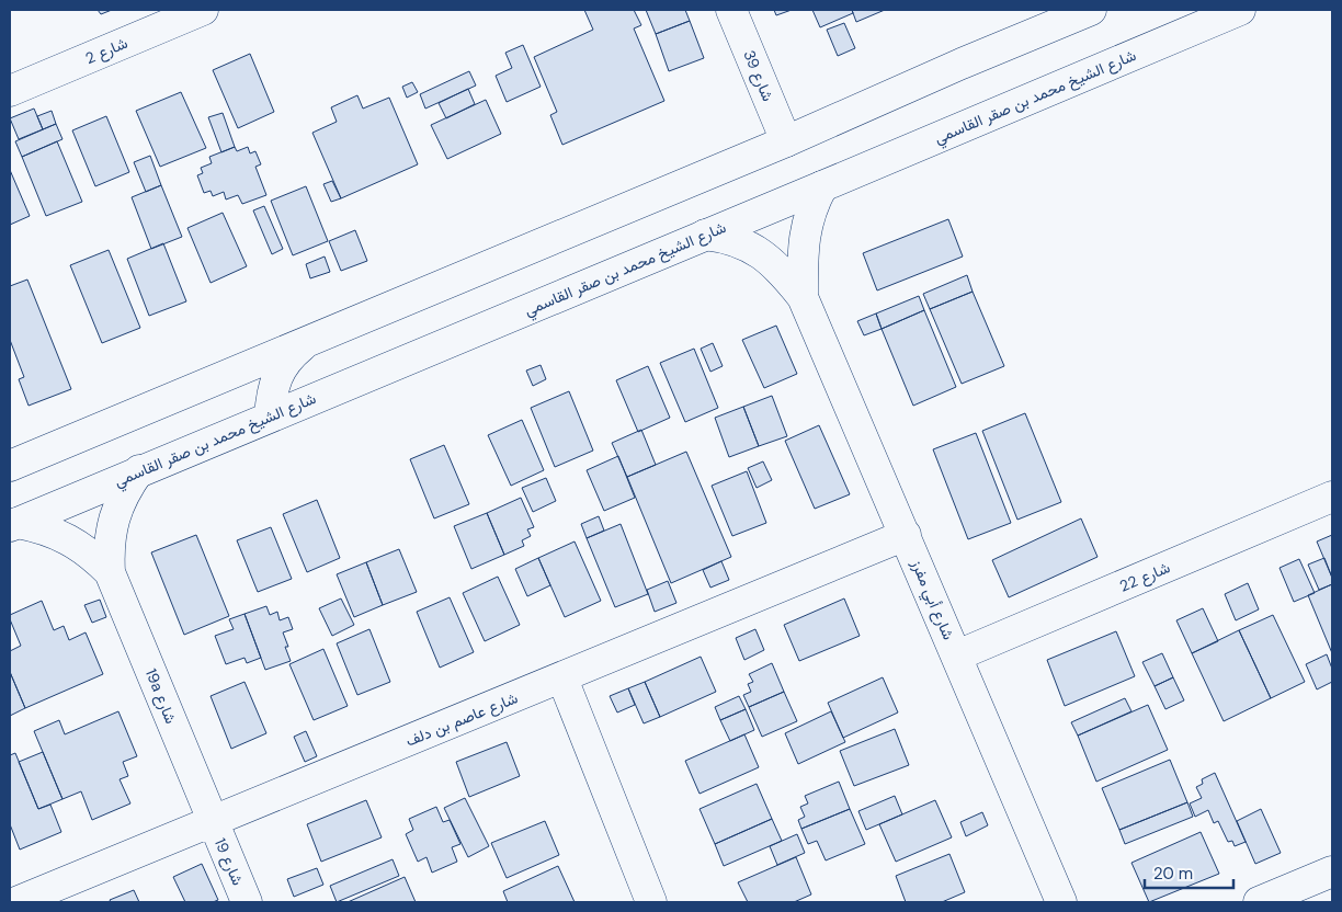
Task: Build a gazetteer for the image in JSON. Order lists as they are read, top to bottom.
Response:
{
  "streets": {
    "street": [
      "شارع 2",
      "شارع 39",
      "شارع الشيخ محمد بن صقر القاسمي",
      "شارع 22",
      "شارع أبي مفرز",
      "19a شارع",
      "شارع عاصم بن دلف",
      "شارع 19"
    ]
  },
  "crossings": [
    ["شارع الشيخ محمد بن صقر القاسمي", "شارع أبي مفرز"],
    ["شارع الشيخ محمد بن صقر القاسمي", "19a شارع"],
    ["شارع 22", "شارع أبي مفرز"],
    ["شارع أبي مفرز", "شارع عاصم بن دلف"],
    ["19a شارع", "شارع عاصم بن دلف"],
    ["19a شارع", "شارع 19"],
    ["شارع عاصم بن دلف", "شارع 19"]
  ],
  "scale_bar": "20 m"
}
